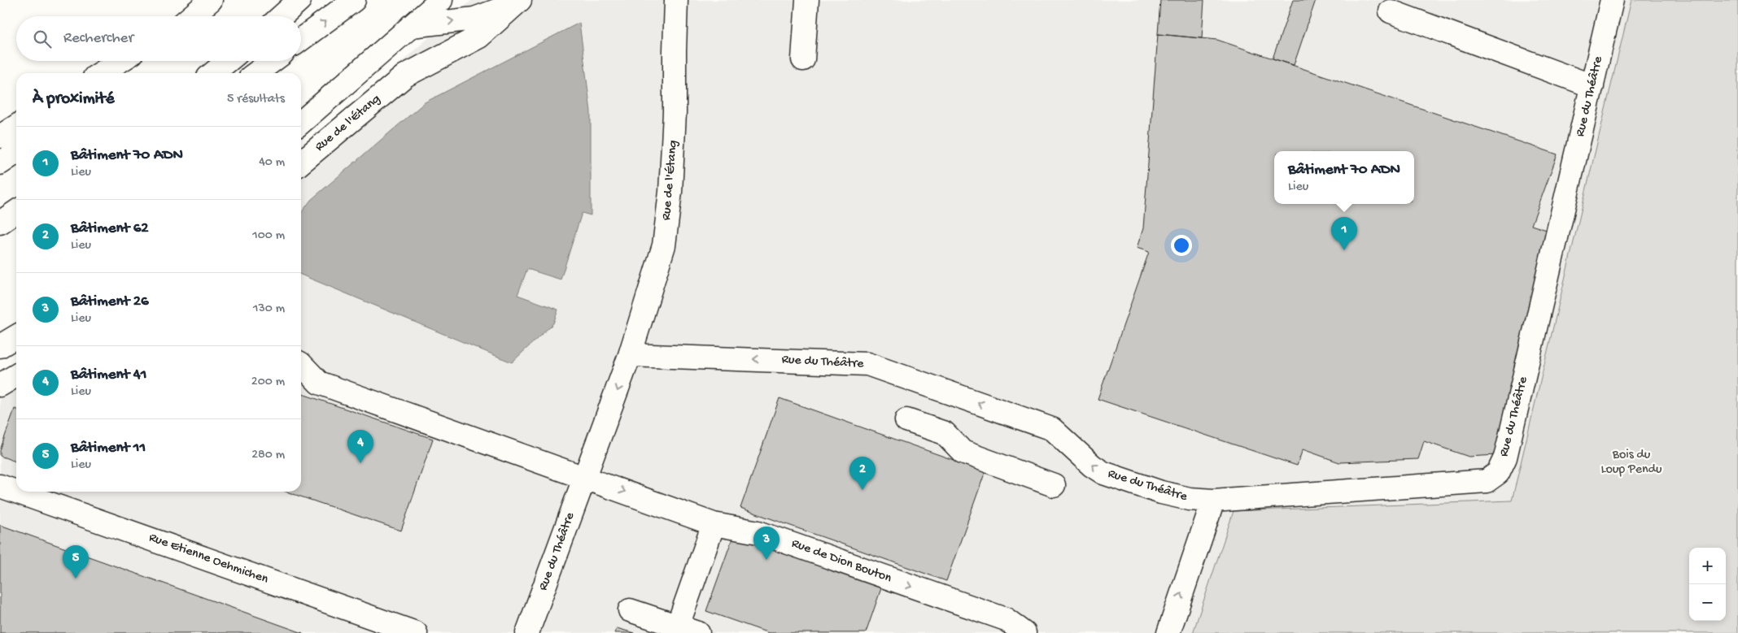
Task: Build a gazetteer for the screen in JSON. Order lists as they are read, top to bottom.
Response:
{
  "streets": {
    "main road": [
      "Rue du Théâtre",
      "Rue de l'Étang",
      "Rue Etienne Oehmichen",
      "Rue de Dion Bouton"
    ]
  },
  "crossings": [
    ["Rue du Théâtre", "Rue de l'Étang"],
    ["Rue du Théâtre", "Rue de Dion Bouton"]
  ],
  "one_way": ["Rue du Théâtre"],
  "parks": ["Bois du Loup Pendu"],
  "page": {
    "search": "Rechercher",
    "heading": ["À proximité", "5 résultats"],
    "list": [
      {
        "mark": "1",
        "name": "Bâtiment 70 ADN",
        "note": "Lieu",
        "value": "40 m"
      },
      {
        "mark": "2",
        "name": "Bâtiment 62",
        "note": "Lieu",
        "value": "100 m"
      },
      {
        "mark": "3",
        "name": "Bâtiment 26",
        "note": "Lieu",
        "value": "130 m"
      },
      {
        "mark": "4",
        "name": "Bâtiment 41",
        "note": "Lieu",
        "value": "200 m"
      },
      {
        "mark": "5",
        "name": "Bâtiment 11",
        "note": "Lieu",
        "value": "280 m"
      }
    ],
    "popup": ["Bâtiment 70 ADN", "Lieu"],
    "pins": [
      "1",
      "4",
      "2",
      "3",
      "5"
    ],
    "map_buttons": ["+", "−"]
  }
}
